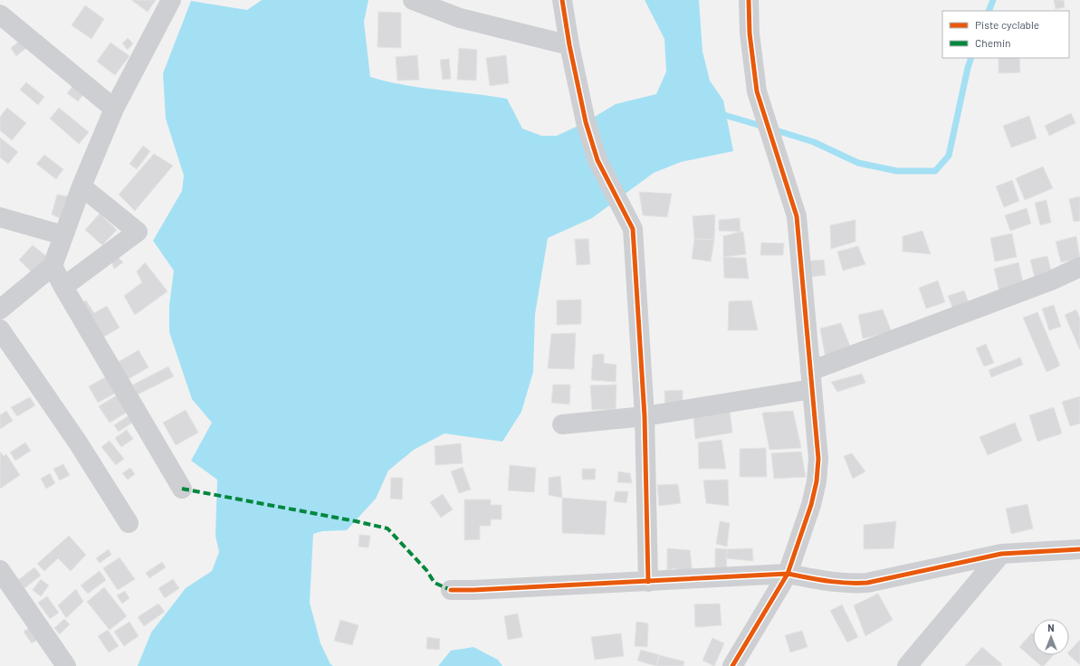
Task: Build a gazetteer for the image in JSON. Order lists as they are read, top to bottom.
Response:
{
  "legend": ["Piste cyclable", "Chemin"],
  "north": "top"
}
